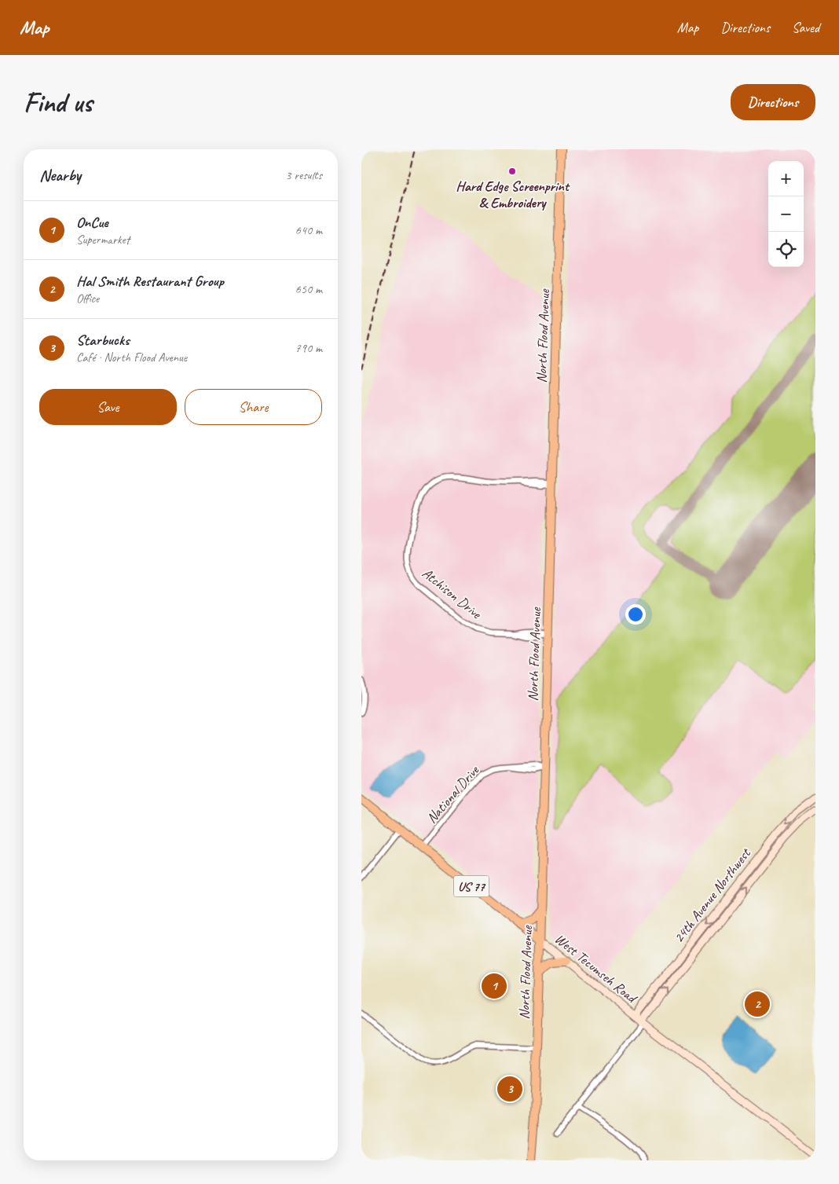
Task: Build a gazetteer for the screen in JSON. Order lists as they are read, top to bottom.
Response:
{
  "streets": {
    "main road": [
      "North Flood Avenue",
      "US 77",
      "24th Avenue Northwest",
      "West Tecumseh Road"
    ],
    "street": ["Atchison Drive", "National Drive"]
  },
  "crossings": [
    ["North Flood Avenue", "Atchison Drive"],
    ["North Flood Avenue", "National Drive"],
    ["North Flood Avenue", "West Tecumseh Road"],
    ["National Drive", "West Tecumseh Road"],
    ["24th Avenue Northwest", "West Tecumseh Road"]
  ],
  "places": ["Hard Edge Screenprint & Embroidery"],
  "page": {
    "header": "Map",
    "nav": ["Map", "Directions", "Saved"],
    "buttons": [
      "Directions",
      ["Save", "Share"]
    ],
    "title": "Find us",
    "heading": ["Nearby", "3 results"],
    "map_buttons": ["+", "−"],
    "list": [
      {
        "mark": "1",
        "name": "OnCue",
        "note": "Supermarket",
        "value": "640 m"
      },
      {
        "mark": "2",
        "name": "Hal Smith Restaurant Group",
        "note": "Office",
        "value": "650 m"
      },
      {
        "mark": "3",
        "name": "Starbucks",
        "note": "Café · North Flood Avenue",
        "value": "790 m"
      }
    ],
    "pins": ["1", "2", "3"]
  }
}
